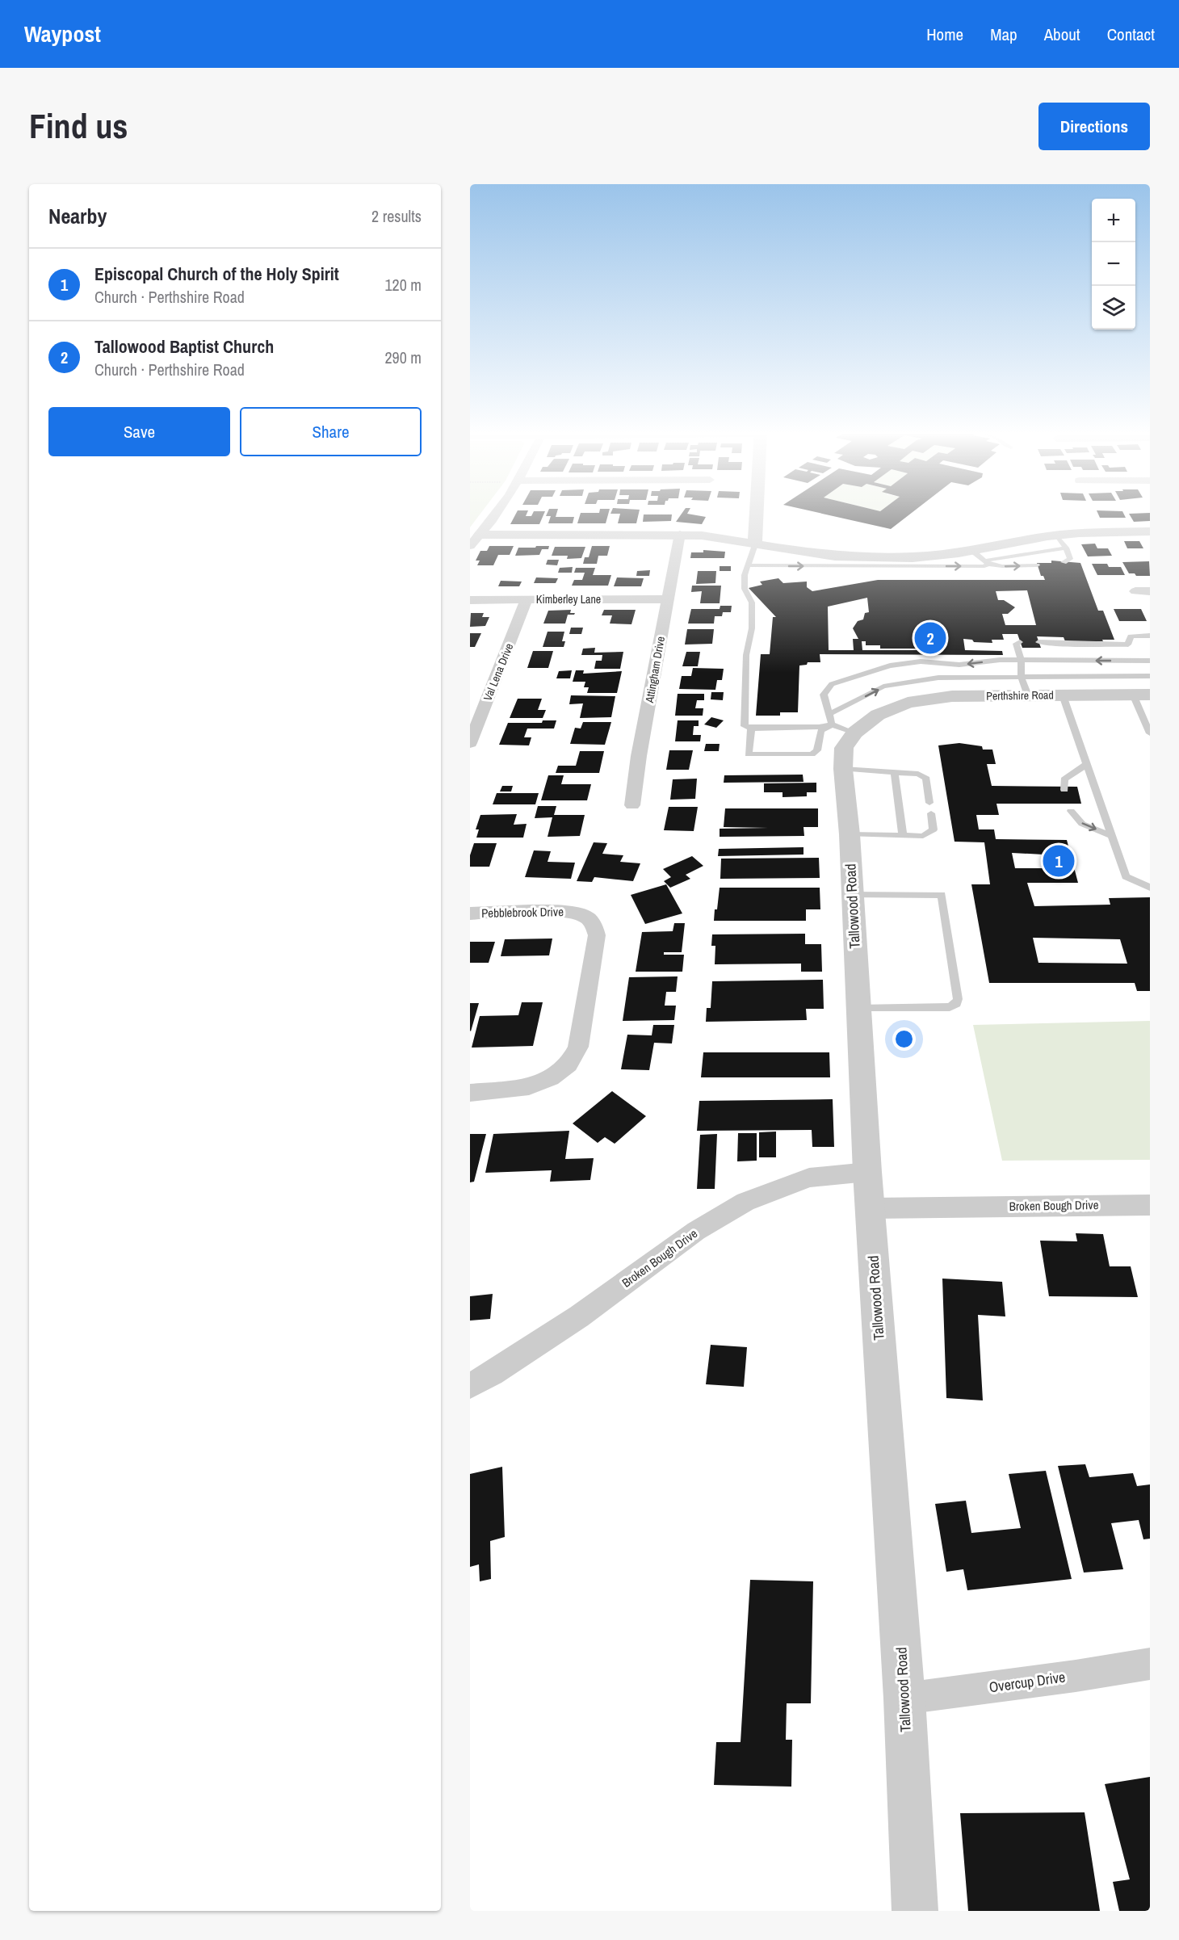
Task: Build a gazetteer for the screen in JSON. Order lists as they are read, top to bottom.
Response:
{
  "streets": {
    "street": [
      "Kimberley Lane",
      "Attingham Drive",
      "Val Lena Drive",
      "Perthshire Road",
      "Tallowood Road",
      "Pebblebrook Drive",
      "Broken Bough Drive",
      "Overcup Drive"
    ]
  },
  "crossings": [
    ["Kimberley Lane", "Attingham Drive"],
    ["Kimberley Lane", "Val Lena Drive"],
    ["Perthshire Road", "Tallowood Road"],
    ["Tallowood Road", "Broken Bough Drive"],
    ["Tallowood Road", "Overcup Drive"]
  ],
  "page": {
    "header": "Waypost",
    "nav": [
      "Home",
      "Map",
      "About",
      "Contact"
    ],
    "buttons": [
      "Directions",
      ["Save", "Share"]
    ],
    "title": "Find us",
    "heading": ["Nearby", "2 results"],
    "map_buttons": ["+", "−"],
    "list": [
      {
        "mark": "1",
        "name": "Episcopal Church of the Holy Spirit",
        "note": "Church · Perthshire Road",
        "value": "120 m"
      },
      {
        "mark": "2",
        "name": "Tallowood Baptist Church",
        "note": "Church · Perthshire Road",
        "value": "290 m"
      }
    ],
    "pins": ["2", "1"]
  }
}
